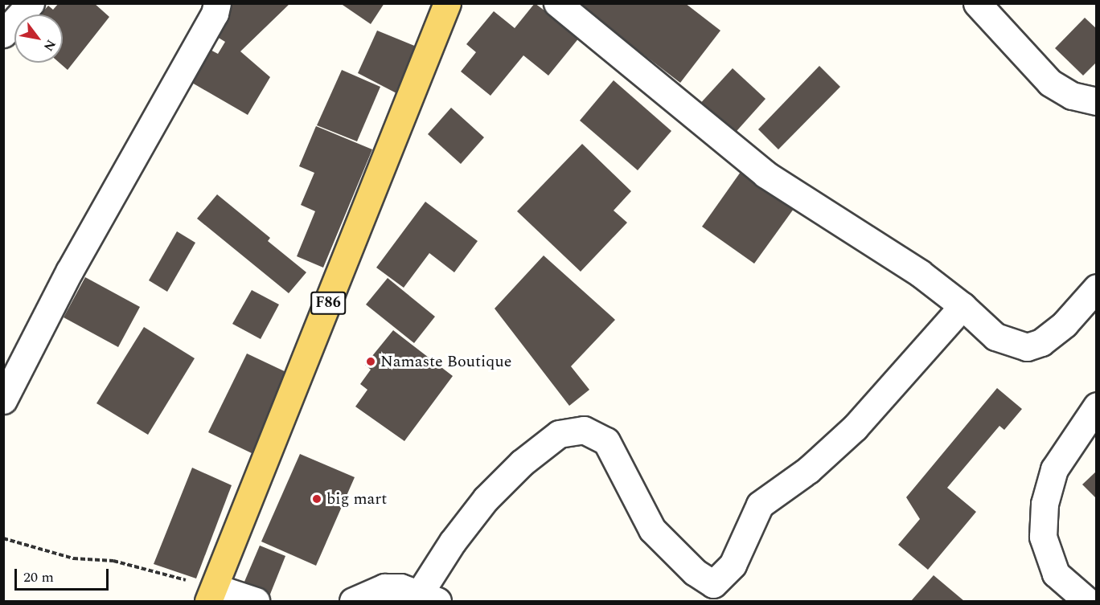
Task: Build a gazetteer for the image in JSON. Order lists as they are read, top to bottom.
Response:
{
  "streets": {
    "main road": ["F86"]
  },
  "places": ["Namaste Boutique", "big mart"],
  "scale_bar": "20 m",
  "north": "bottom right"
}
